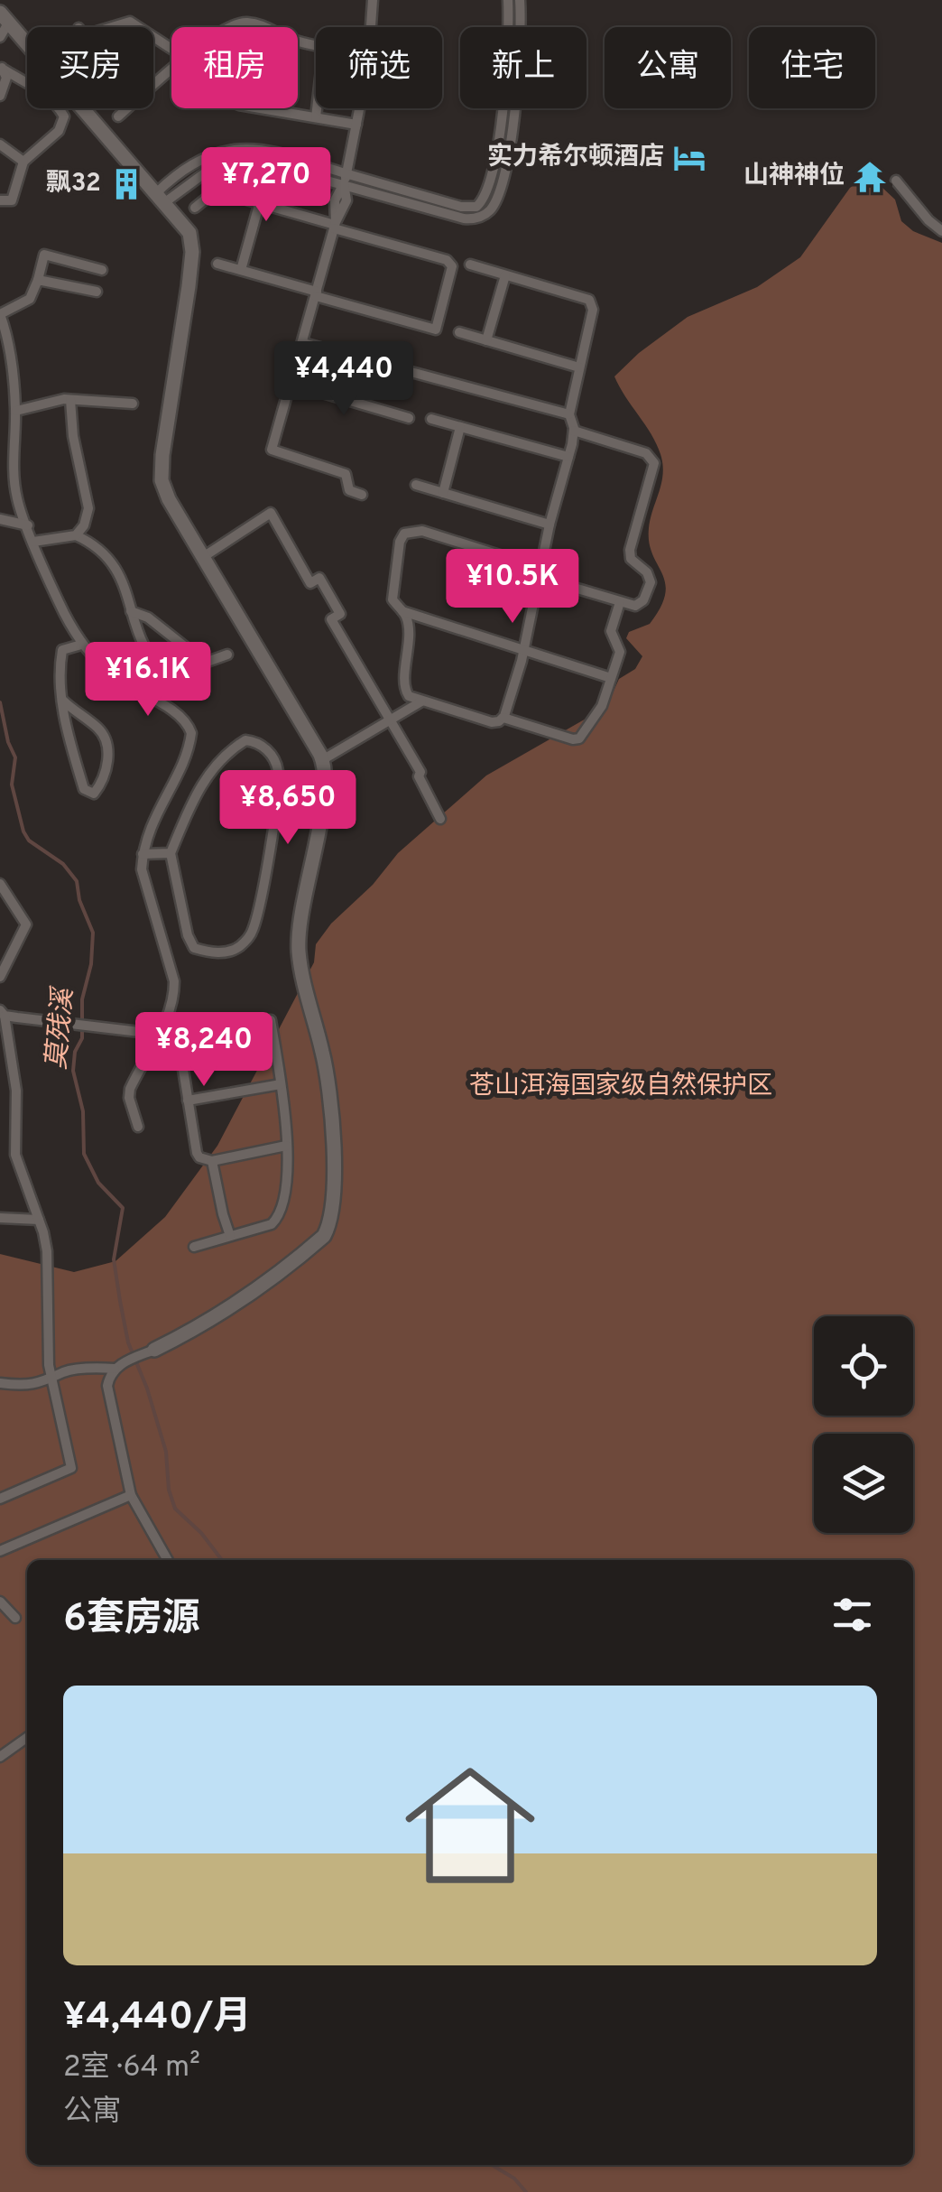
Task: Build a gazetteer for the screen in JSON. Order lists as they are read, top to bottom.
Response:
{
  "water": ["莫残溪"],
  "parks": ["苍山洱海国家级自然保护区"],
  "places": {
    "hotel": ["实力希尔顿酒店"],
    "temple": ["山神神位"],
    "building": ["飘32"]
  },
  "page": {
    "chip": [
      "买房",
      "租房",
      "筛选",
      "新上",
      "公寓",
      "住宅"
    ],
    "price": [
      "¥7,270",
      "¥4,440",
      "¥10.5K",
      "¥16.1K",
      "¥8,650",
      "¥8,240"
    ],
    "heading": "6套房源",
    "list": [
      {
        "name": "¥4,440/月",
        "note": "2室 · 64 m² · 公寓"
      }
    ]
  }
}
